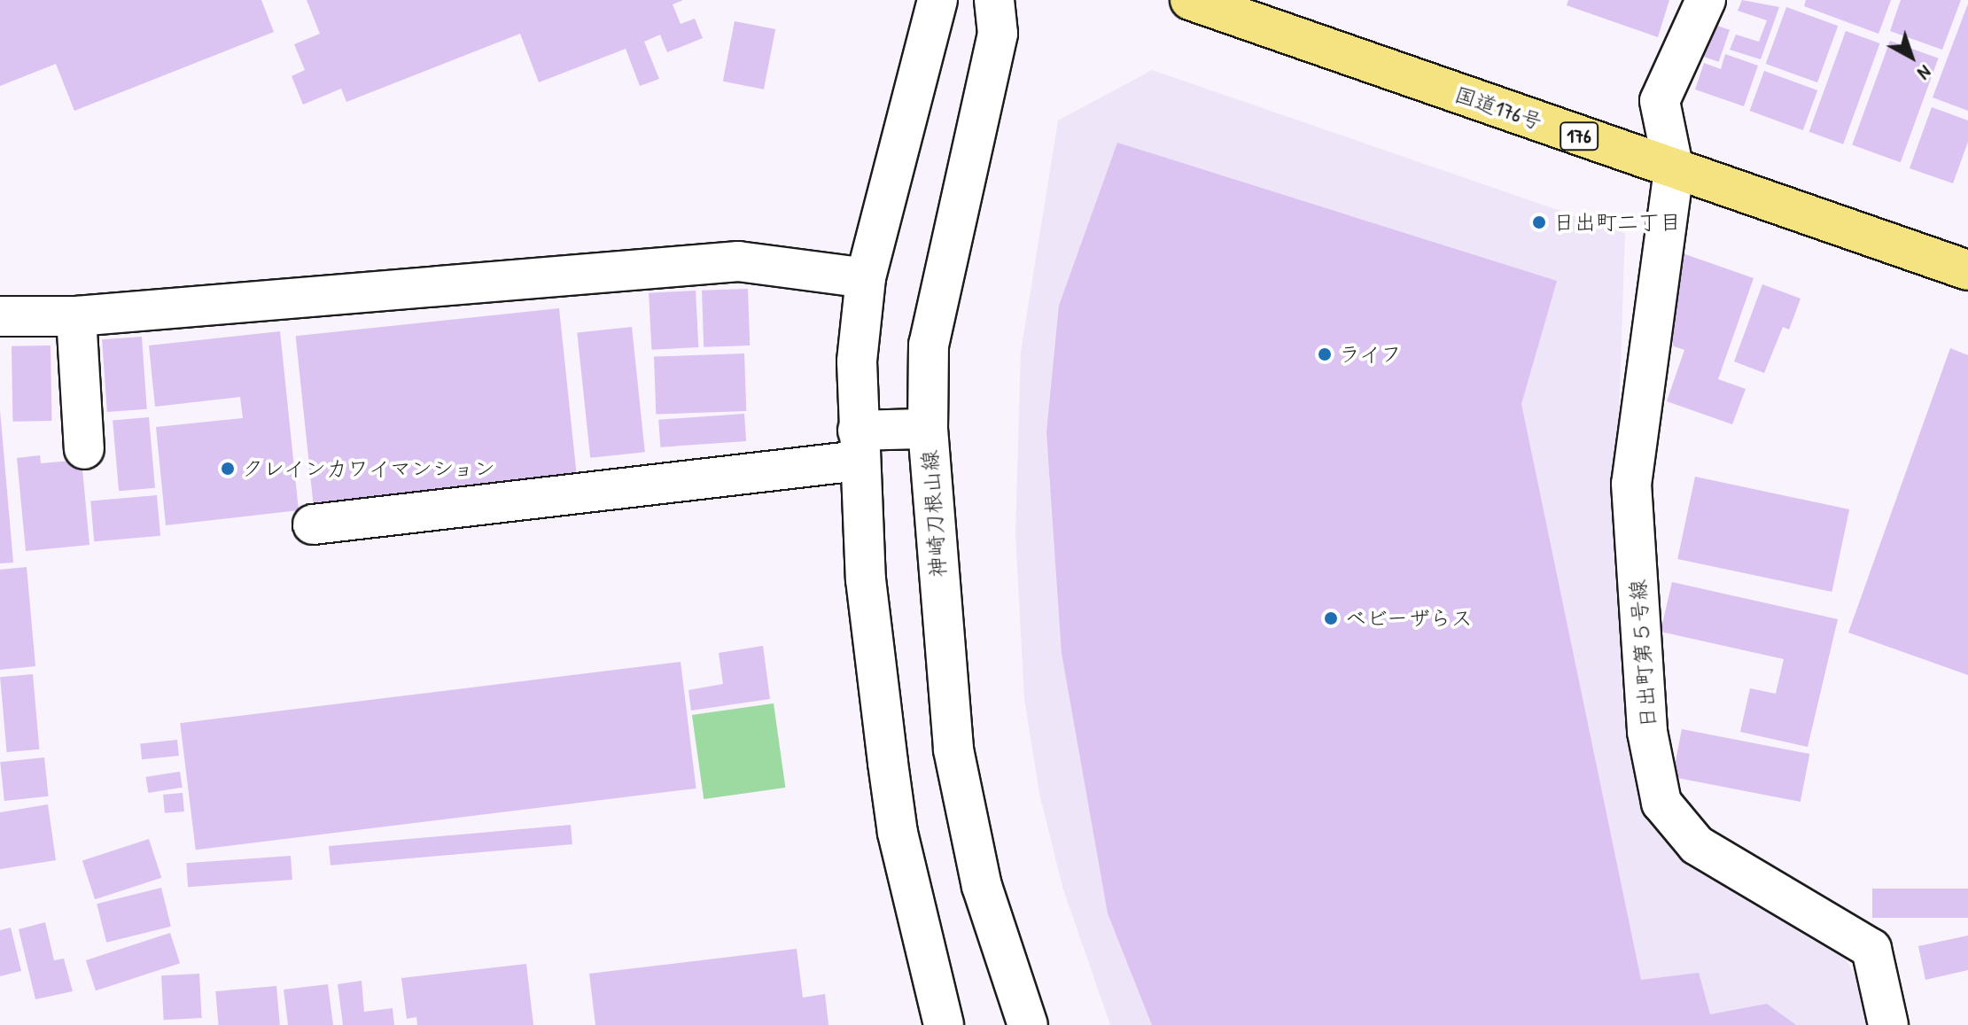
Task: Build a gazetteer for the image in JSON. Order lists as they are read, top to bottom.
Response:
{
  "streets": {
    "highway": ["国道176号", "176"],
    "street": ["神崎刀根山線", "日出町第５号線"]
  },
  "crossings": [
    ["国道176号", "日出町第５号線"]
  ],
  "places": [
    "日出町二丁目",
    "ライフ",
    "クレインカワイマンション",
    "ベビーザらス"
  ],
  "north": "bottom right"
}
